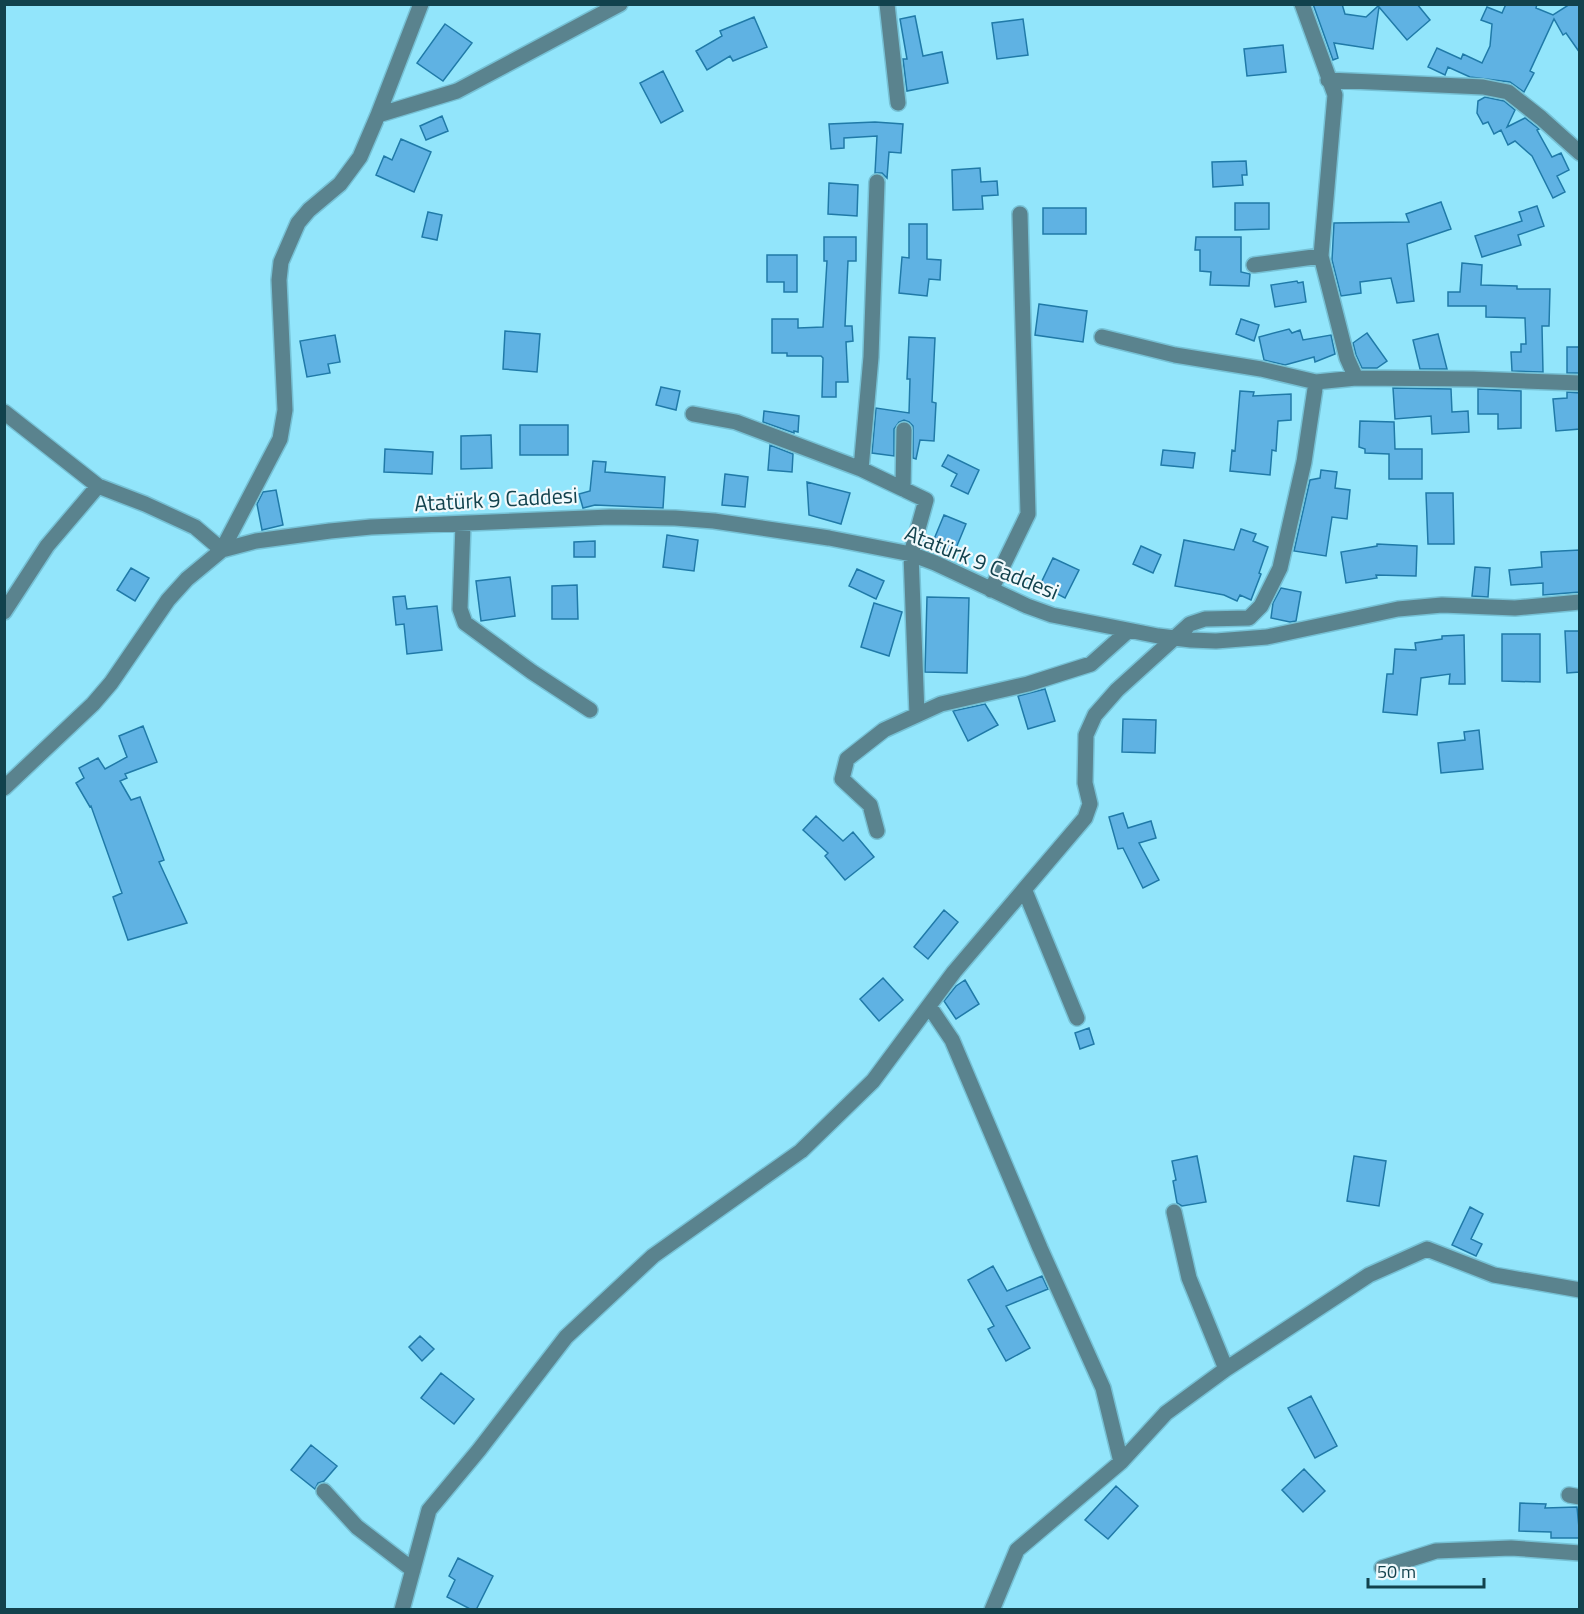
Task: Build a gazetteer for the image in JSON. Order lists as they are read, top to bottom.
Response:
{
  "streets": {
    "street": ["Atatürk 9 Caddesi"]
  },
  "scale_bar": "50 m"
}
